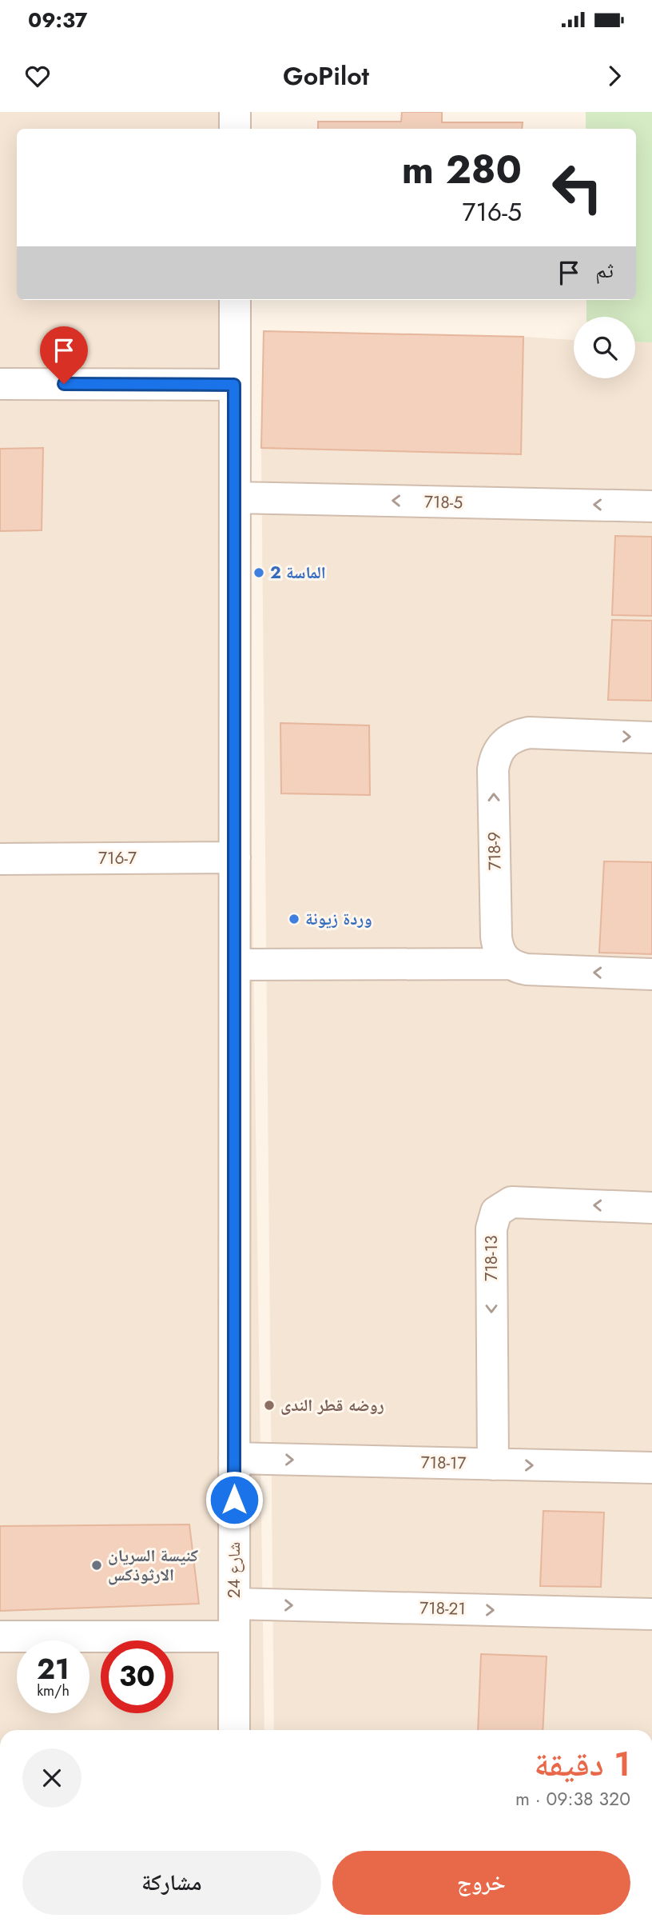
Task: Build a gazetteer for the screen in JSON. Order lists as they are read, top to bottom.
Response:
{
  "streets": {
    "street": [
      "718-5",
      "718-9",
      "716-7",
      "718-13",
      "718-17",
      "شارع 24",
      "718-21"
    ]
  },
  "crossings": [
    ["718-5", "شارع 24"],
    ["716-7", "شارع 24"],
    ["718-13", "718-17"],
    ["718-17", "شارع 24"],
    ["شارع 24", "718-21"]
  ],
  "one_way": ["718-5", "718-17", "718-21"],
  "places": [
    "الماسة 2",
    "وردة زيونة",
    "روضه قطر الندى",
    "كنيسة السريان الارثوذكس"
  ],
  "page": {
    "status": "09:37",
    "header": "GoPilot",
    "turn": ["280 m", "716-5"],
    "then": "ثم",
    "speed": "21 km/h",
    "limit": "30",
    "heading": ["1 دقيقة", "320 m · 09:38"],
    "buttons": ["خروج", "مشاركة"]
  }
}
